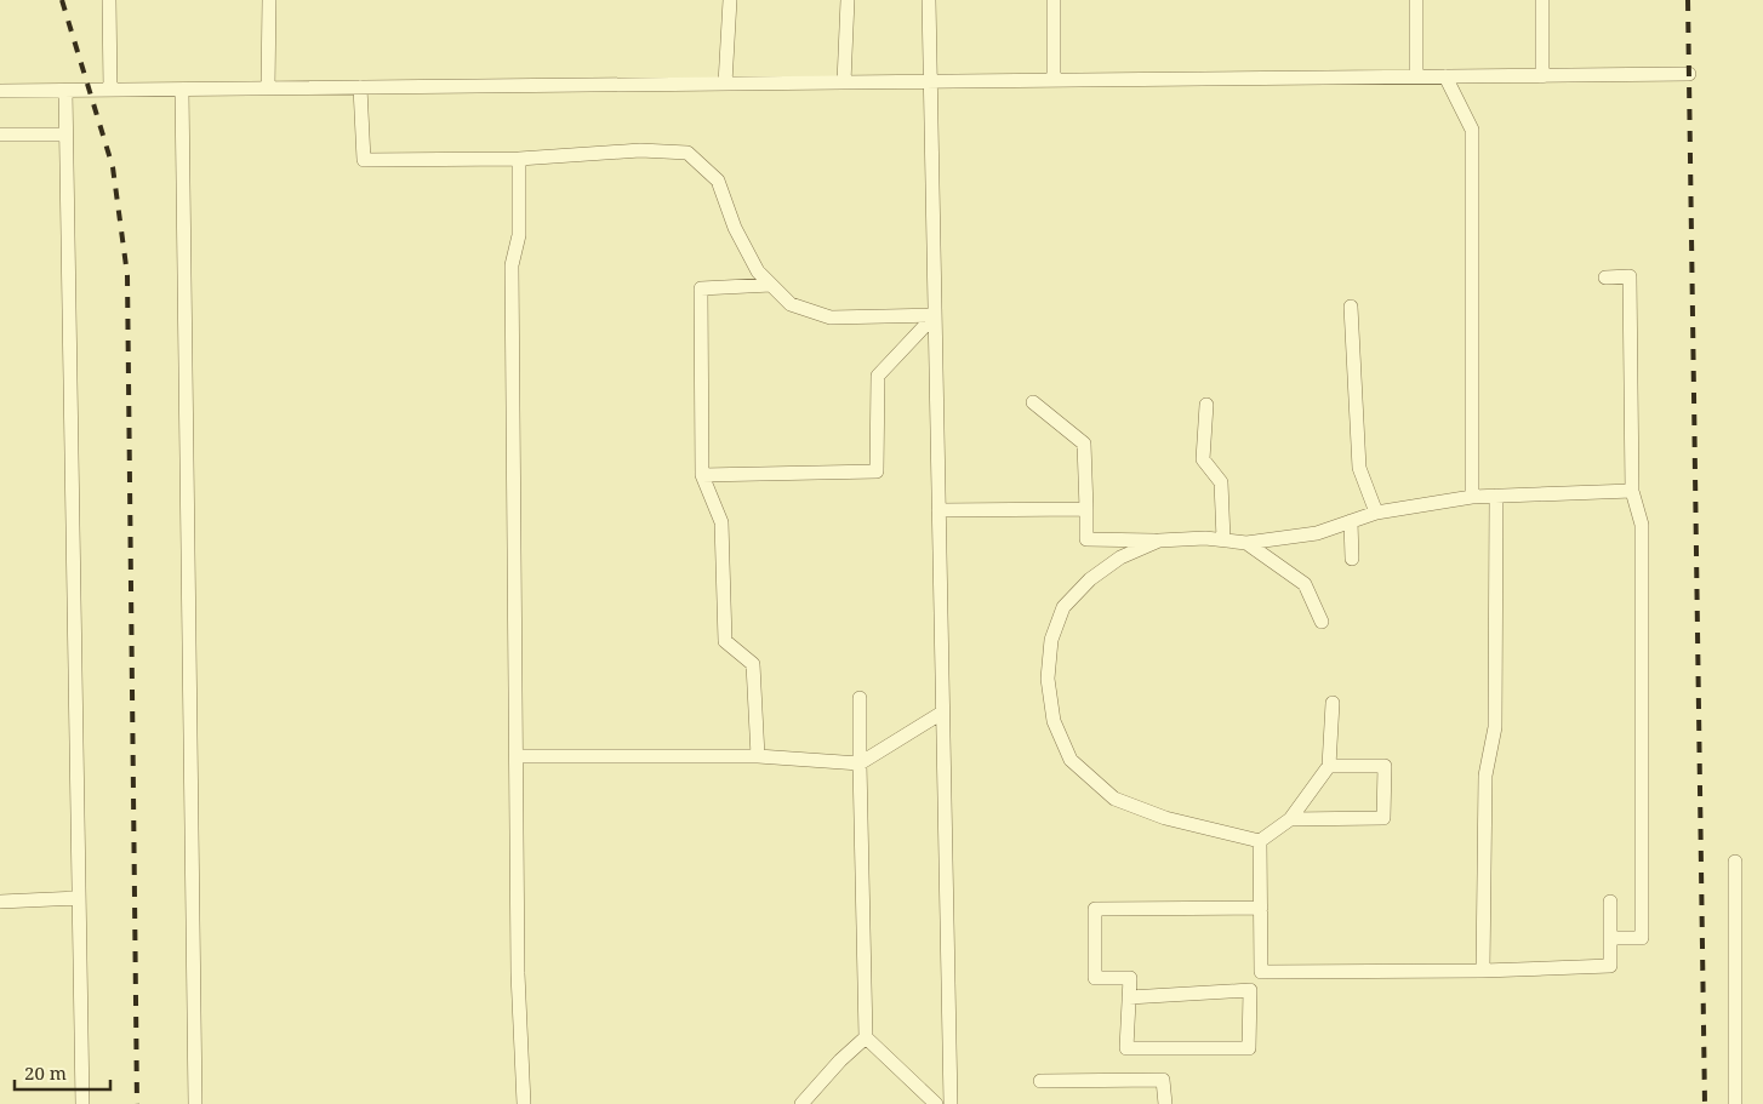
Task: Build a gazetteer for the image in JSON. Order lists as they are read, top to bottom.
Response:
{
  "scale_bar": "20 m"
}
